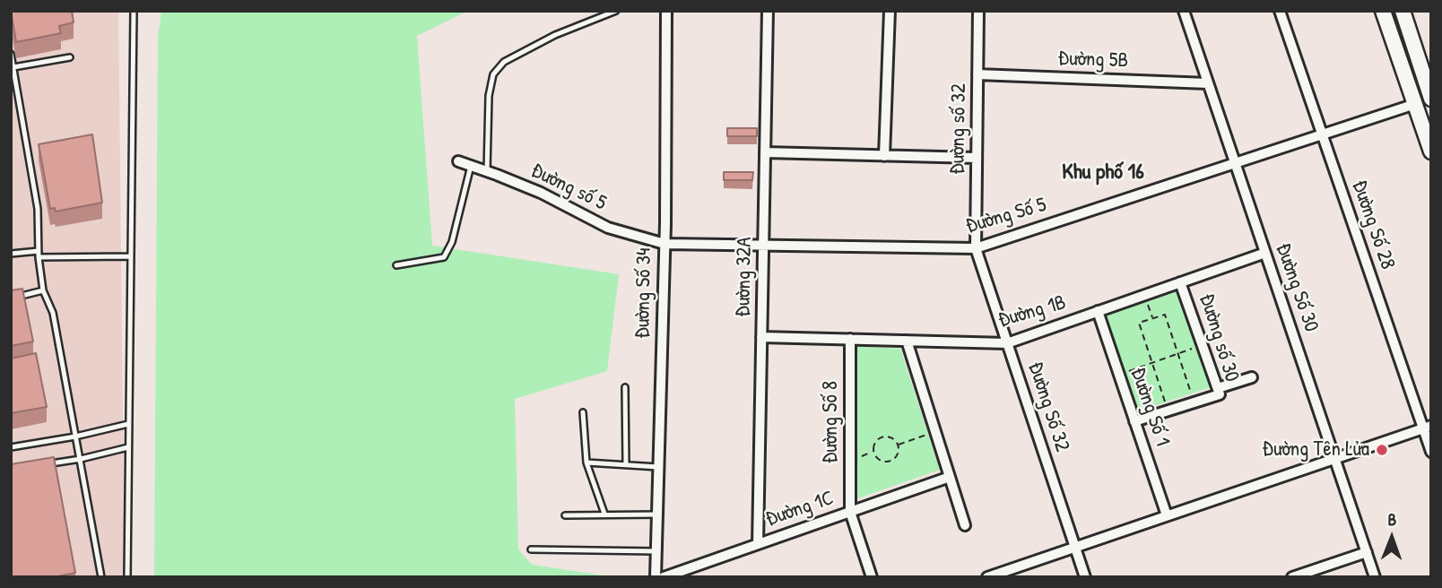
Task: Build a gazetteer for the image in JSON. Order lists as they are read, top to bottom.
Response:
{
  "streets": {
    "street": [
      "Đường 5B",
      "Đường số 32",
      "Đường số 5",
      "Đường Số 5",
      "Đường Số 28",
      "Đường 32A",
      "Đường Số 30",
      "Đường Số 34",
      "Đường 1B",
      "Đường số 30",
      "Đường Số 32",
      "Đường Số 1",
      "Đường Số 8",
      "Đường 1C"
    ]
  },
  "crossings": [
    ["Đường 5B", "Đường số 32"],
    ["Đường 5B", "Đường Số 30"],
    ["Đường số 32", "Đường Số 5"],
    ["Đường số 32", "Đường Số 32"],
    ["Đường số 5", "Đường Số 5"],
    ["Đường số 5", "Đường Số 34"],
    ["Đường Số 5", "Đường Số 28"],
    ["Đường Số 5", "Đường 32A"],
    ["Đường Số 5", "Đường Số 30"],
    ["Đường Số 5", "Đường Số 34"],
    ["Đường Số 5", "Đường Số 32"],
    ["Đường 32A", "Đường 1B"],
    ["Đường 32A", "Đường 1C"],
    ["Đường Số 30", "Đường 1B"],
    ["Đường 1B", "Đường số 30"],
    ["Đường 1B", "Đường Số 32"],
    ["Đường 1B", "Đường Số 1"],
    ["Đường 1B", "Đường Số 8"],
    ["Đường số 30", "Đường Số 1"],
    ["Đường Số 8", "Đường 1C"]
  ],
  "districts": ["Khu phố 16"],
  "places": ["Đường Tên Lửa"],
  "north": "top"
}
